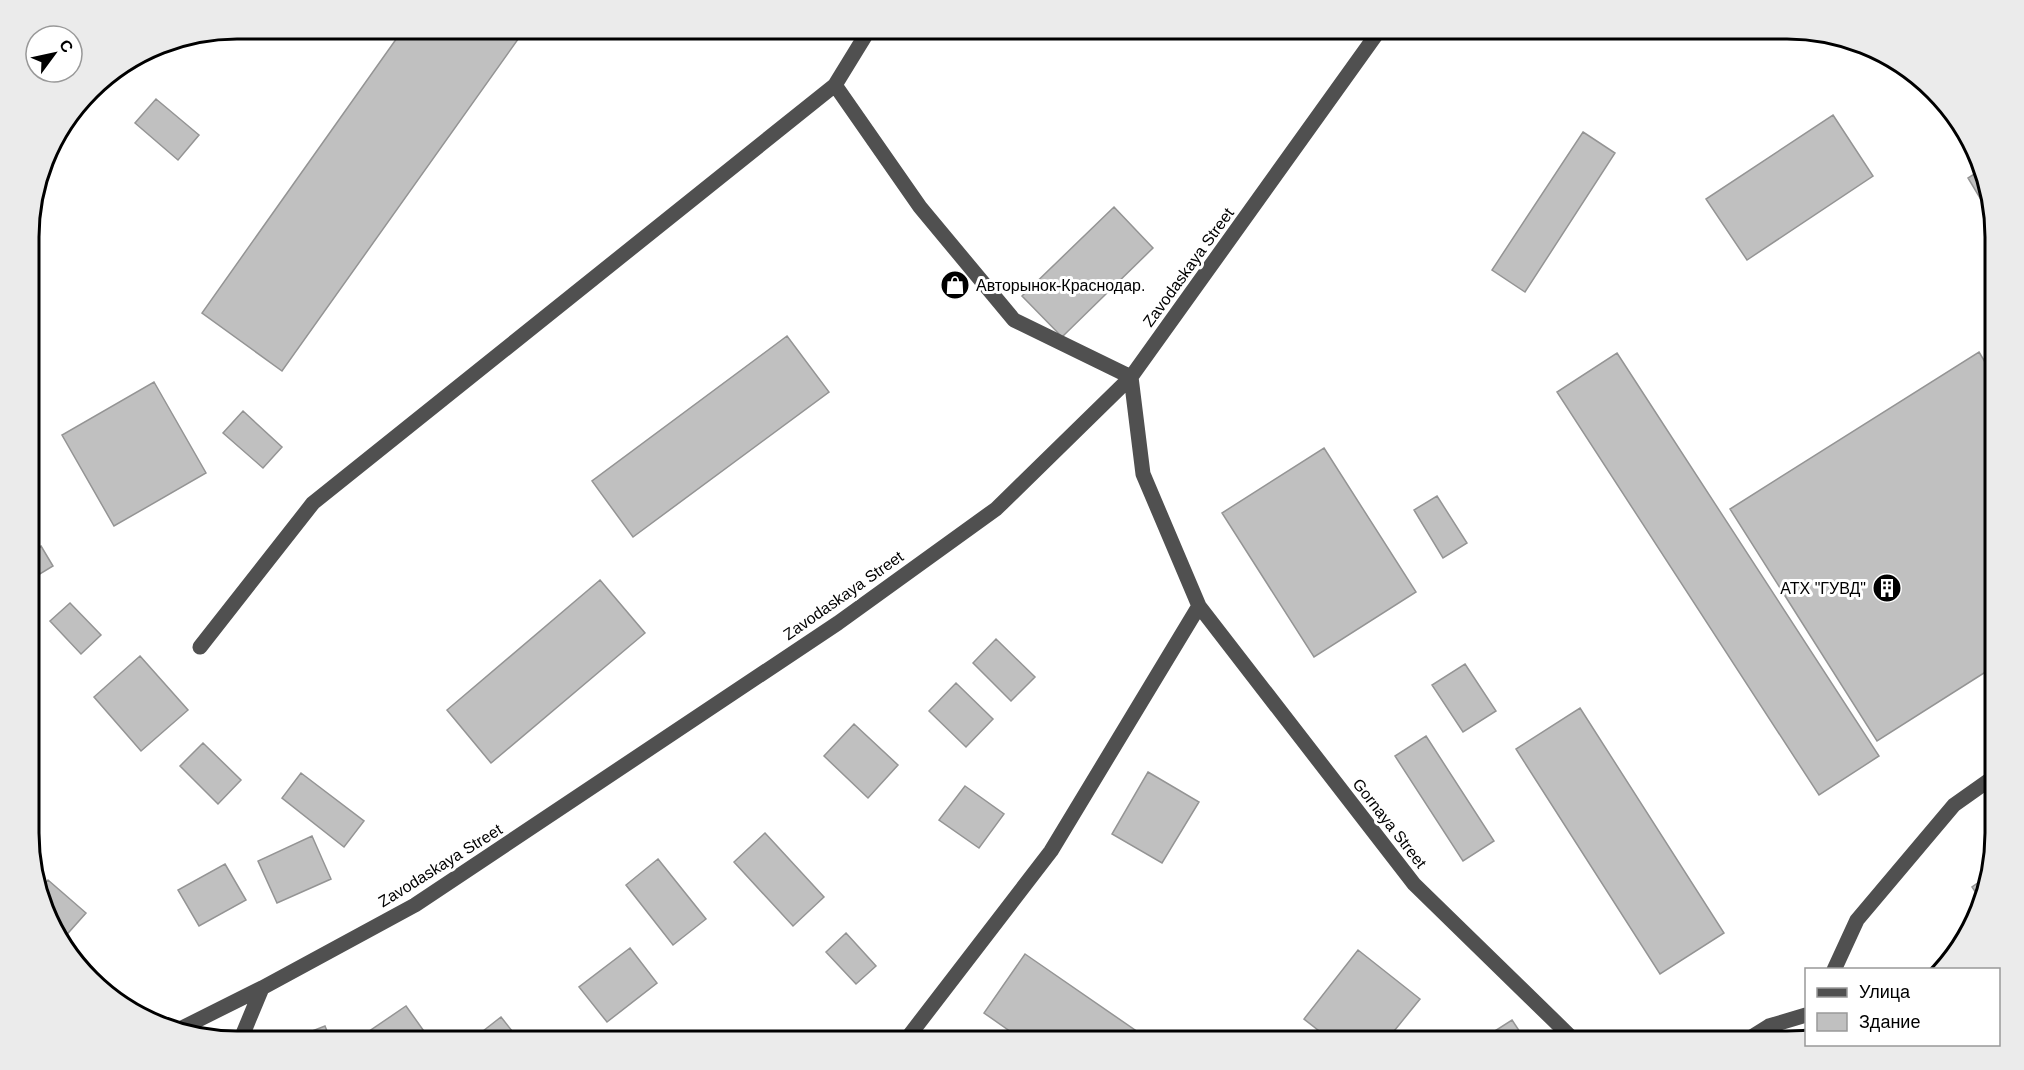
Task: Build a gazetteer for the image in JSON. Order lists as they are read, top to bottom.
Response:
{
  "streets": {
    "street": ["Zavodaskaya Street", "Gornaya Street"]
  },
  "crossings": [
    ["Zavodaskaya Street", "Gornaya Street"]
  ],
  "places": {
    "shop": ["Авторынок-Краснодар."],
    "building": ["АТХ \"ГУВД\""]
  },
  "legend": ["Улица", "Здание"],
  "north": "top right"
}
